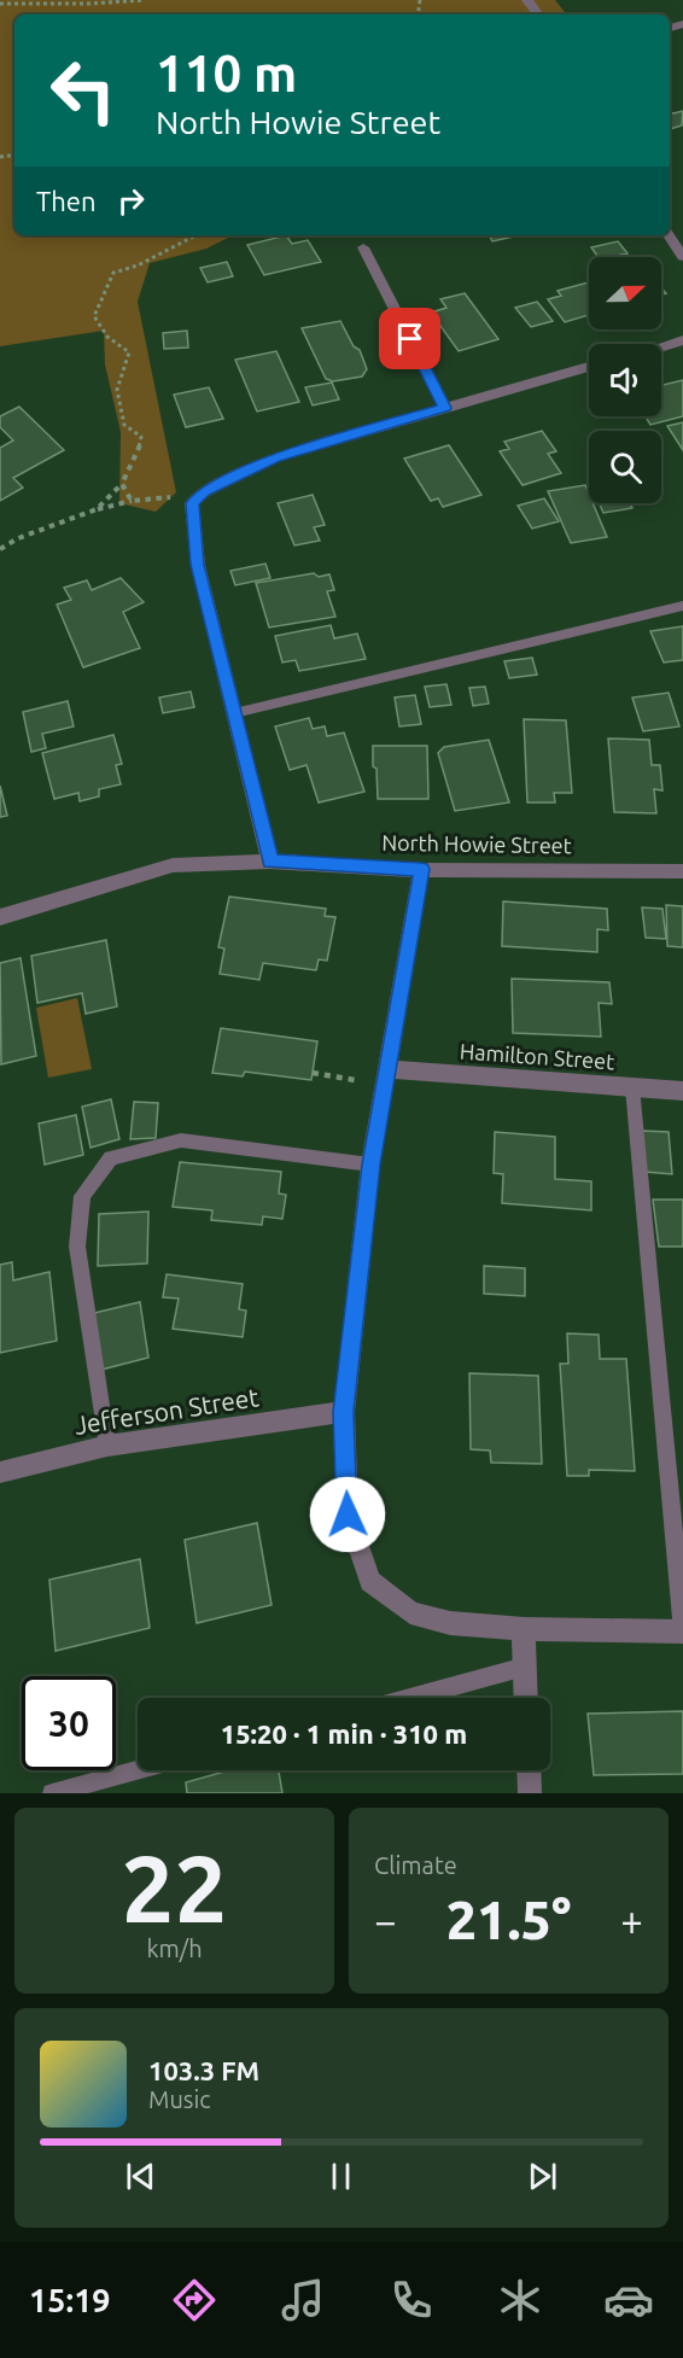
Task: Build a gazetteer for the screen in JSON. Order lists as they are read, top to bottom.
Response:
{
  "streets": {
    "street": ["North Howie Street", "Hamilton Street", "Jefferson Street"]
  },
  "north": "right",
  "page": {
    "turn": ["110 m", "North Howie Street"],
    "then": "Then",
    "limit": "30",
    "trip": "15:20 · 1 min · 310 m",
    "tile": [
      ["22", "km/h"],
      "Climate"
    ],
    "heat": ["−", "21.5°", "+"],
    "song": ["103.3 FM", "Music"],
    "tabs": "15:19"
  }
}
